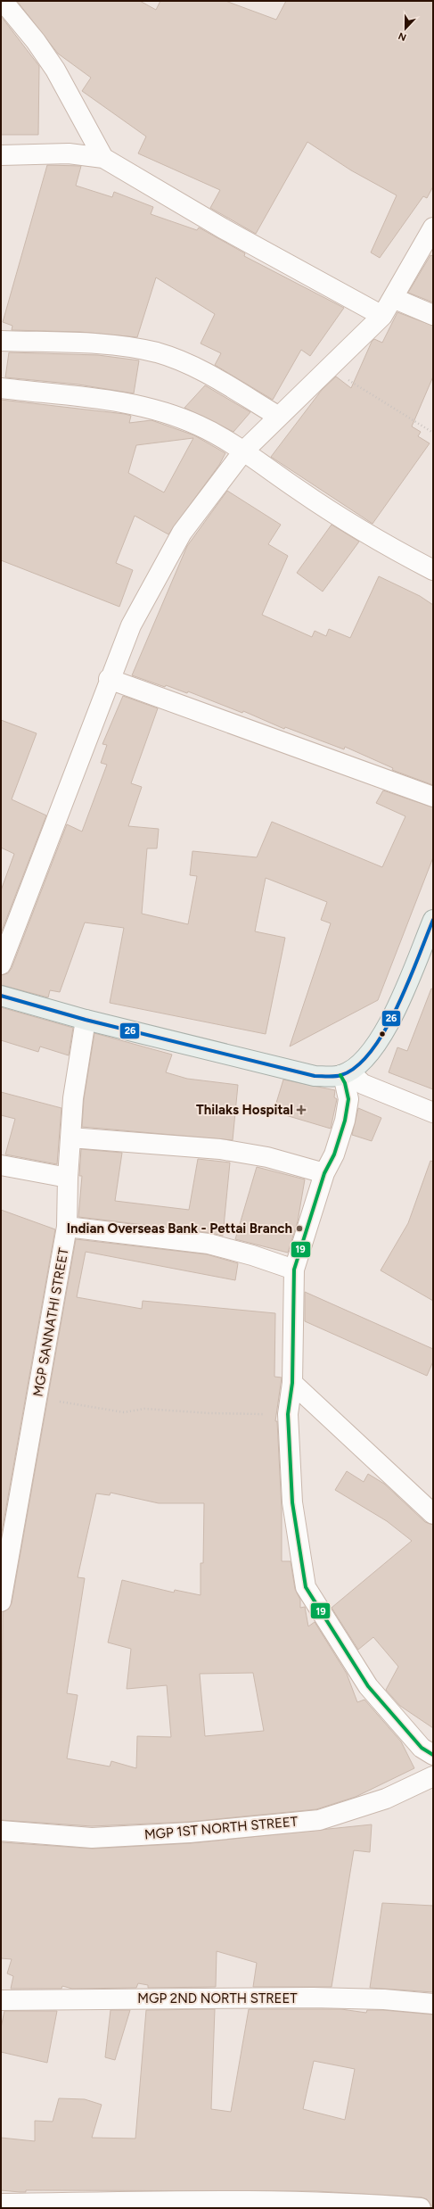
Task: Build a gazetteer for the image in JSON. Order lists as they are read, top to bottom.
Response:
{
  "streets": {
    "street": ["MGP SANNATHI STREET", "MGP 1ST NORTH STREET", "MGP 2ND NORTH STREET"]
  },
  "places": {
    "health": ["Thilaks Hospital"],
    "other": ["Indian Overseas Bank - Pettai Branch"]
  },
  "lines": ["transit line 26", "transit line 19"],
  "north": "bottom"
}
